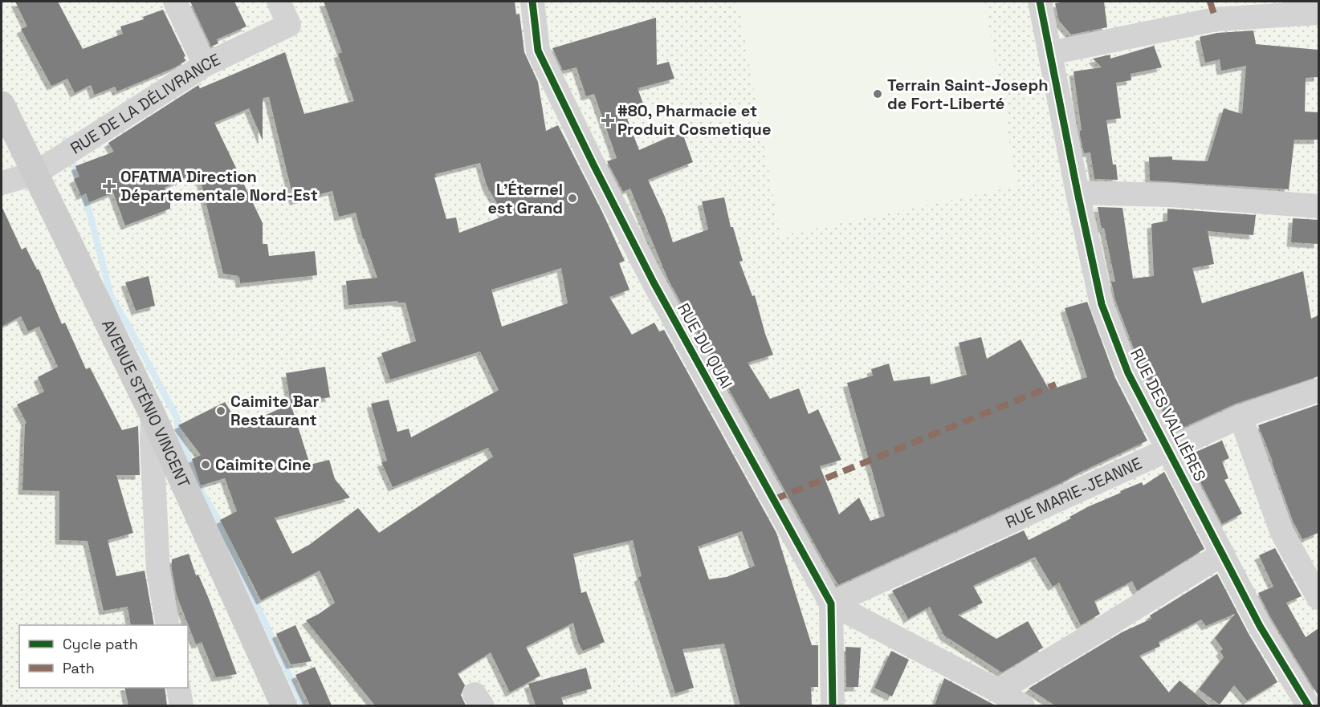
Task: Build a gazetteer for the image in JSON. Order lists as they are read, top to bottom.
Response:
{
  "streets": {
    "main road": ["AVENUE STÉNIO VINCENT"],
    "street": [
      "RUE DE LA DÉLIVRANCE",
      "RUE DU QUAI",
      "RUE DES VALLIÈRES",
      "RUE MARIE-JEANNE"
    ]
  },
  "crossings": [
    ["RUE DE LA DÉLIVRANCE", "AVENUE STÉNIO VINCENT"],
    ["RUE DU QUAI", "RUE MARIE-JEANNE"],
    ["RUE DES VALLIÈRES", "RUE MARIE-JEANNE"]
  ],
  "places": {
    "other": [
      "Terrain Saint-Joseph de Fort-Liberté",
      "L'Éternel est Grand",
      "Caimite Bar Restaurant",
      "Caimite Cine"
    ],
    "health": ["#80, Pharmacie et Produit Cosmetique", "OFATMA Direction Départementale Nord-Est"]
  },
  "legend": ["Cycle path", "Path"]
}
